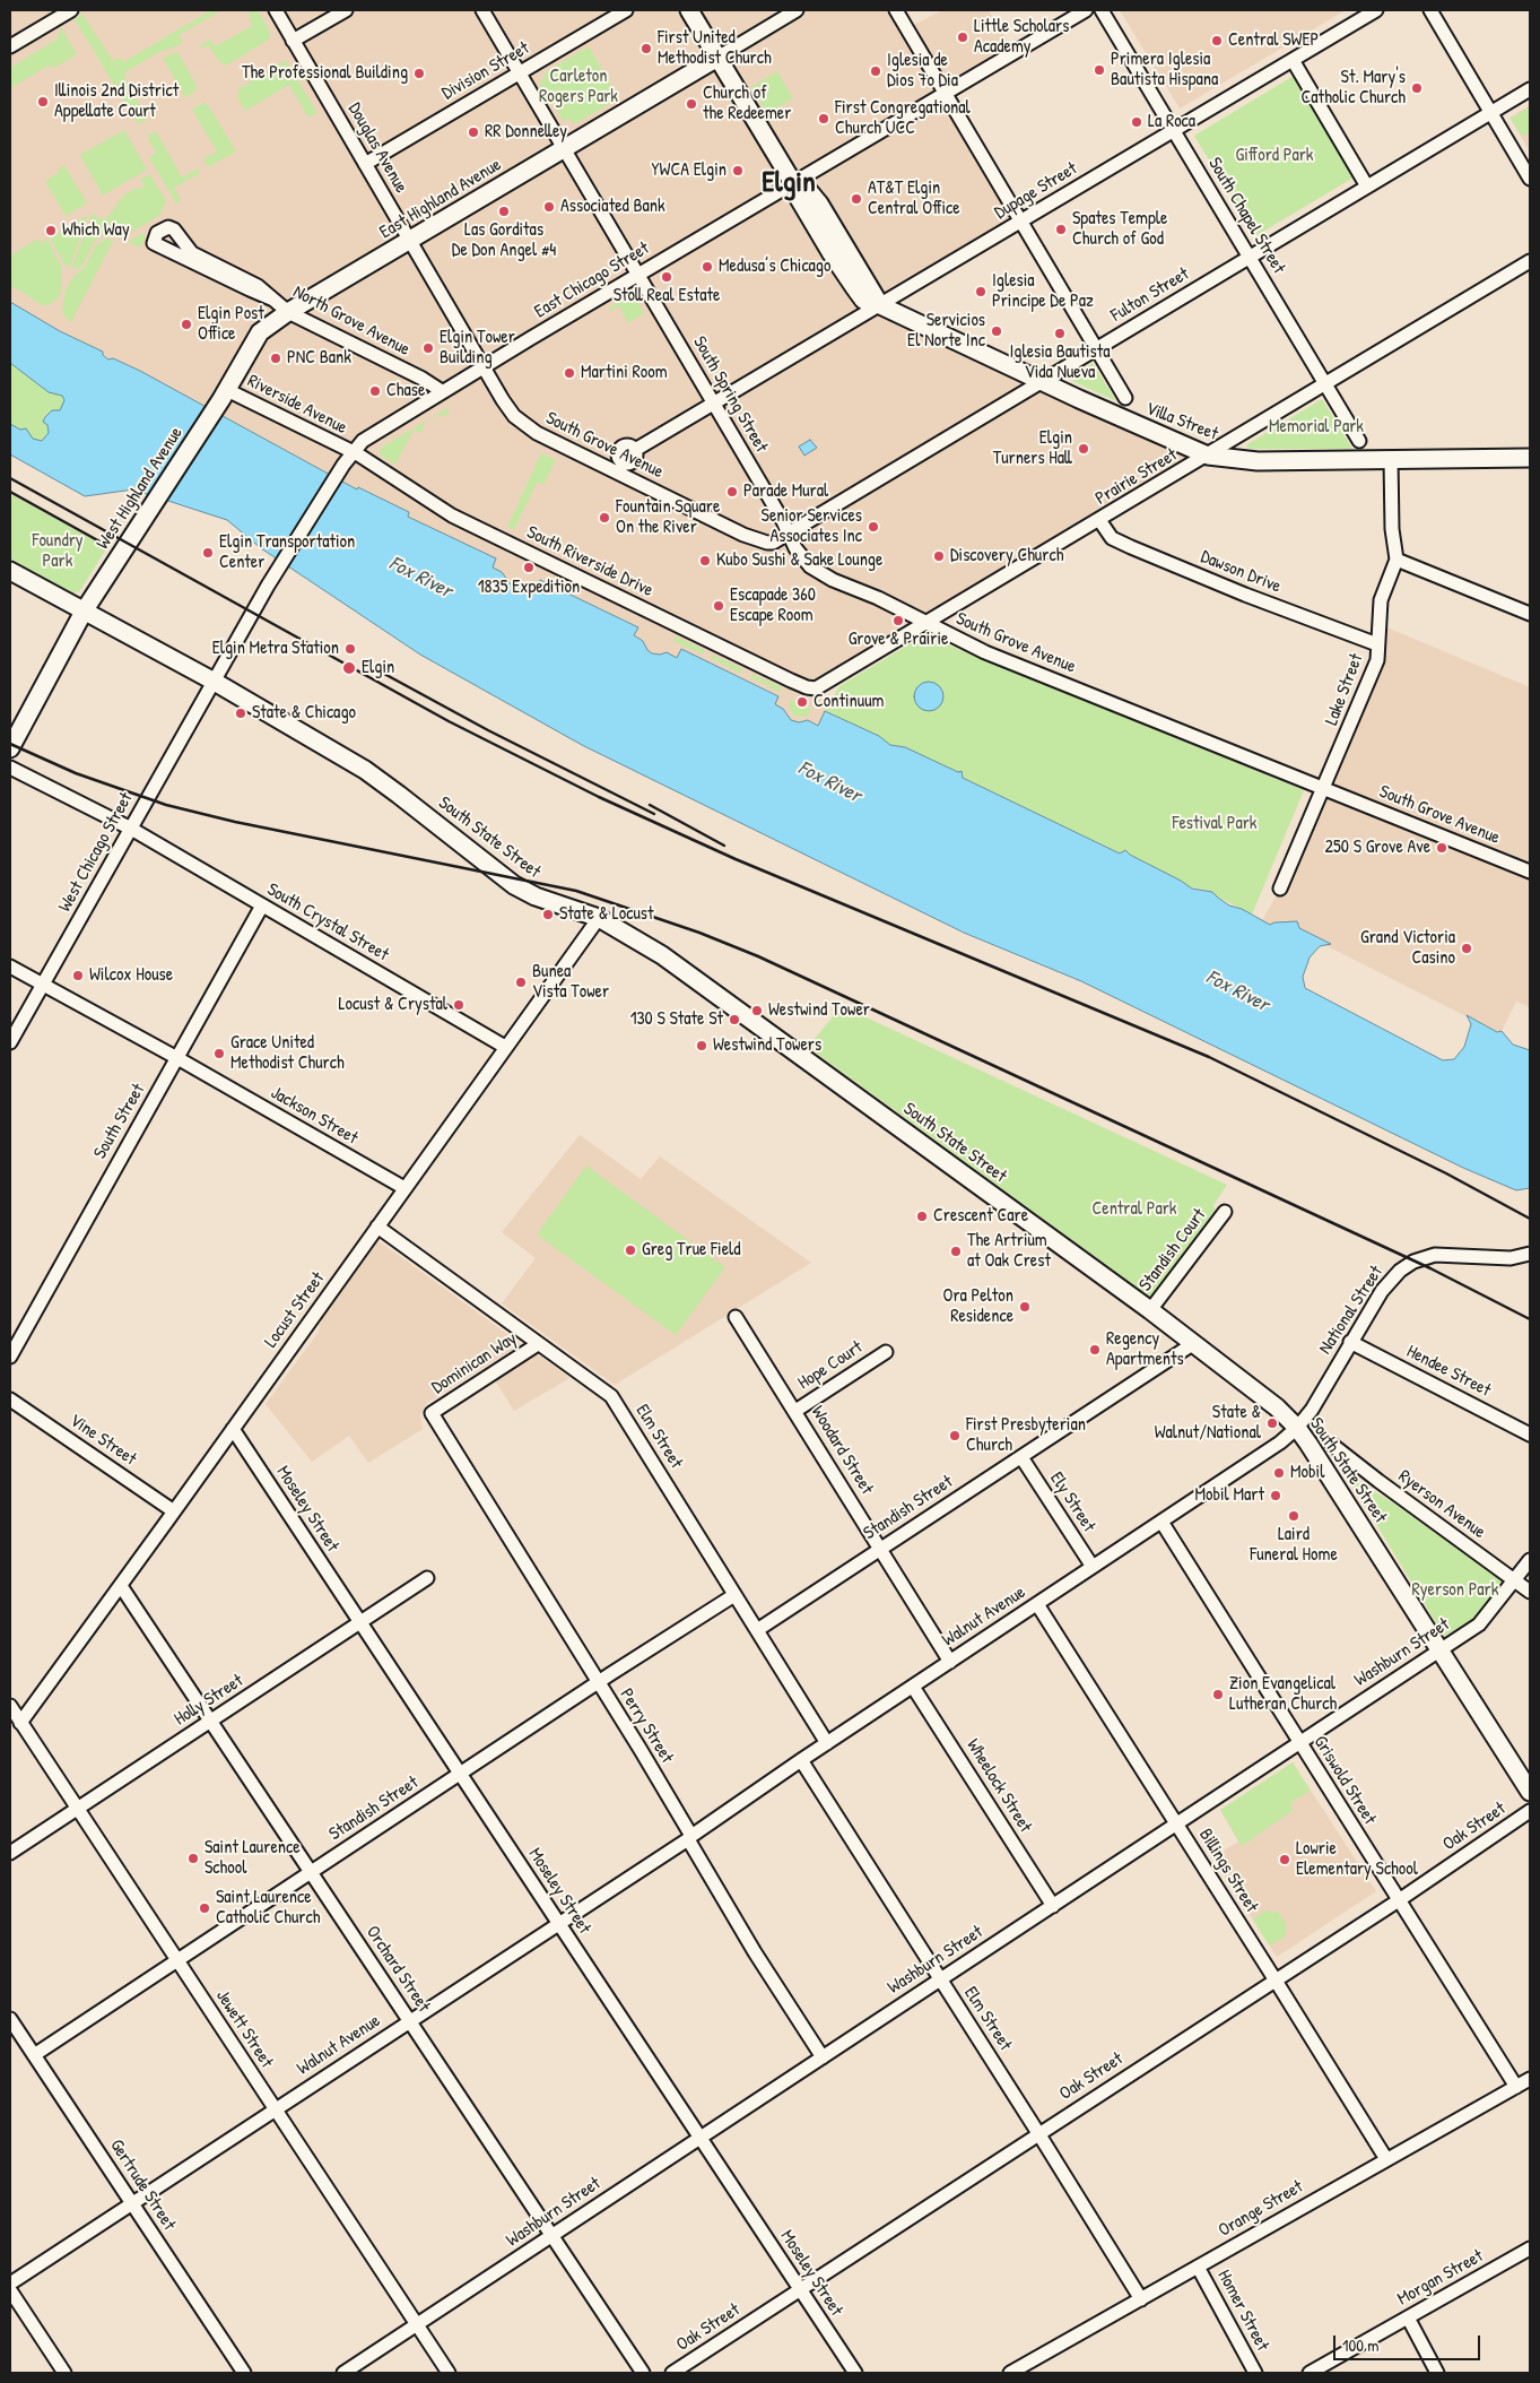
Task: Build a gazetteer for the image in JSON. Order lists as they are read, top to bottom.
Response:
{
  "streets": {
    "main road": [
      "East Highland Avenue",
      "Villa Street",
      "West Highland Avenue",
      "South State Street"
    ],
    "street": [
      "Division Street",
      "Douglas Avenue",
      "Dupage Street",
      "South Chapel Street",
      "East Chicago Street",
      "Fulton Street",
      "North Grove Avenue",
      "South Spring Street",
      "Riverside Avenue",
      "South Grove Avenue",
      "Prairie Street",
      "South Riverside Drive",
      "Dawson Drive",
      "Lake Street",
      "West Chicago Street",
      "South Crystal Street",
      "Jackson Street",
      "South Street",
      "Standish Court",
      "Locust Street",
      "National Street",
      "Dominican Way",
      "Hope Court",
      "Hendee Street",
      "Elm Street",
      "Vine Street",
      "Woodard Street",
      "Ely Street",
      "Ryerson Avenue",
      "Standish Street",
      "Moseley Street",
      "Walnut Avenue",
      "Washburn Street",
      "Holly Street",
      "Perry Street",
      "Griswold Street",
      "Wheelock Street",
      "Oak Street",
      "Billings Street",
      "Orchard Street",
      "Jewett Street",
      "Gertrude Street",
      "Orange Street",
      "Morgan Street",
      "Homer Street"
    ]
  },
  "crossings": [
    ["Division Street", "Douglas Avenue"],
    ["Division Street", "South Spring Street"],
    ["Douglas Avenue", "East Highland Avenue"],
    ["Douglas Avenue", "East Chicago Street"],
    ["Douglas Avenue", "South Grove Avenue"],
    ["Dupage Street", "South Chapel Street"],
    ["Dupage Street", "South Spring Street"],
    ["Dupage Street", "Villa Street"],
    ["Dupage Street", "South Grove Avenue"],
    ["East Highland Avenue", "North Grove Avenue"],
    ["East Highland Avenue", "South Spring Street"],
    ["East Highland Avenue", "Riverside Avenue"],
    ["East Highland Avenue", "Villa Street"],
    ["East Highland Avenue", "West Highland Avenue"],
    ["South Chapel Street", "Fulton Street"],
    ["South Chapel Street", "Prairie Street"],
    ["East Chicago Street", "North Grove Avenue"],
    ["East Chicago Street", "South Spring Street"],
    ["East Chicago Street", "Riverside Avenue"],
    ["East Chicago Street", "Villa Street"],
    ["East Chicago Street", "South Riverside Drive"],
    ["East Chicago Street", "South State Street"],
    ["East Chicago Street", "West Chicago Street"],
    ["Fulton Street", "South Spring Street"],
    ["Fulton Street", "Villa Street"],
    ["Fulton Street", "South Grove Avenue"],
    ["South Spring Street", "South Grove Avenue"],
    ["Riverside Avenue", "West Highland Avenue"],
    ["Riverside Avenue", "South Riverside Drive"],
    ["Villa Street", "Prairie Street"],
    ["Villa Street", "Lake Street"],
    ["South Grove Avenue", "Prairie Street"],
    ["South Grove Avenue", "Lake Street"],
    ["Prairie Street", "South Riverside Drive"],
    ["Prairie Street", "Dawson Drive"],
    ["West Highland Avenue", "South State Street"],
    ["Dawson Drive", "Lake Street"],
    ["South State Street", "West Chicago Street"],
    ["South State Street", "Standish Court"],
    ["South State Street", "Locust Street"],
    ["South State Street", "National Street"],
    ["South State Street", "Standish Street"],
    ["South State Street", "Walnut Avenue"],
    ["South State Street", "Washburn Street"],
    ["West Chicago Street", "South Crystal Street"],
    ["West Chicago Street", "Jackson Street"],
    ["South Crystal Street", "South Street"],
    ["South Crystal Street", "Locust Street"],
    ["Jackson Street", "South Street"],
    ["Jackson Street", "Locust Street"],
    ["Locust Street", "Elm Street"],
    ["Locust Street", "Vine Street"],
    ["Locust Street", "Moseley Street"],
    ["Locust Street", "Orchard Street"],
    ["Locust Street", "Jewett Street"],
    ["National Street", "Hendee Street"],
    ["National Street", "Walnut Avenue"],
    ["Dominican Way", "Elm Street"],
    ["Dominican Way", "Perry Street"],
    ["Hope Court", "Woodard Street"],
    ["Elm Street", "Standish Street"],
    ["Elm Street", "Walnut Avenue"],
    ["Elm Street", "Washburn Street"],
    ["Elm Street", "Oak Street"],
    ["Elm Street", "Orange Street"],
    ["Woodard Street", "Standish Street"],
    ["Woodard Street", "Walnut Avenue"],
    ["Ely Street", "Standish Street"],
    ["Ely Street", "Walnut Avenue"],
    ["Ryerson Avenue", "Washburn Street"],
    ["Standish Street", "Moseley Street"],
    ["Standish Street", "Perry Street"],
    ["Standish Street", "Orchard Street"],
    ["Standish Street", "Jewett Street"],
    ["Standish Street", "Gertrude Street"],
    ["Moseley Street", "Walnut Avenue"],
    ["Moseley Street", "Washburn Street"],
    ["Moseley Street", "Holly Street"],
    ["Moseley Street", "Oak Street"],
    ["Walnut Avenue", "Perry Street"],
    ["Walnut Avenue", "Griswold Street"],
    ["Walnut Avenue", "Wheelock Street"],
    ["Walnut Avenue", "Billings Street"],
    ["Walnut Avenue", "Orchard Street"],
    ["Walnut Avenue", "Jewett Street"],
    ["Walnut Avenue", "Gertrude Street"],
    ["Washburn Street", "Perry Street"],
    ["Washburn Street", "Griswold Street"],
    ["Washburn Street", "Wheelock Street"],
    ["Washburn Street", "Billings Street"],
    ["Washburn Street", "Orchard Street"],
    ["Washburn Street", "Jewett Street"],
    ["Holly Street", "Orchard Street"],
    ["Holly Street", "Jewett Street"],
    ["Griswold Street", "Oak Street"],
    ["Griswold Street", "Orange Street"],
    ["Oak Street", "Billings Street"],
    ["Billings Street", "Orange Street"],
    ["Orange Street", "Homer Street"]
  ],
  "districts": ["Elgin"],
  "water": ["Fox River"],
  "parks": [
    "Carleton Rogers Park",
    "Gifford Park",
    "Memorial Park",
    "Foundry Park",
    "Festival Park",
    "Central Park",
    "Ryerson Park"
  ],
  "places": [
    "Little Scholars Academy",
    "Central SWEP",
    "First United Methodist Church",
    "Primera Iglesia Bautista Hispana",
    "Iglesia de Dios 7o Dia",
    "The Professional Building",
    "St. Mary's Catholic Church",
    "Illinois 2nd District Appellate Court",
    "Church of the Redeemer",
    "First Congregational Church UCC",
    "La Roca",
    "RR Donnelley",
    "YWCA Elgin",
    "AT&T Elgin Central Office",
    "Associated Bank",
    "Las Gorditas De Don Angel #4",
    "Spates Temple Church of God",
    "Which Way",
    "Medusa’s Chicago",
    "Stoll Real Estate",
    "Iglesia Principe De Paz",
    "Elgin Post Office",
    "Servicios El Norte Inc",
    "Iglesia Bautista Vida Nueva",
    "Elgin Tower Building",
    "PNC Bank",
    "Martini Room",
    "Chase",
    "Elgin Turners Hall",
    "Parade Mural",
    "Fountain Square On the River",
    "Senior Services Associates Inc",
    "Elgin Transportation Center",
    "Discovery Church",
    "Kubo Sushi & Sake Lounge",
    "1835 Expedition",
    "Escapade 360 Escape Room",
    "Grove & Prairie",
    "Elgin Metra Station",
    "Elgin",
    "Continuum",
    "State & Chicago",
    "250 S Grove Ave",
    "State & Locust",
    "Grand Victoria Casino",
    "Wilcox House",
    "Bunea Vista Tower",
    "Locust & Crystal",
    "Westwind Tower",
    "130 S State St",
    "Westwind Towers",
    "Grace United Methodist Church",
    "Crescent Care",
    "Greg True Field",
    "The Artrium at Oak Crest",
    "Ora Pelton Residence",
    "Regency Apartments",
    "State & Walnut/National",
    "First Presbyterian Church",
    "Mobil",
    "Mobil Mart",
    "Laird Funeral Home",
    "Zion Evangelical Lutheran Church",
    "Saint Laurence School",
    "Lowrie Elementary School",
    "Saint Laurence Catholic Church"
  ],
  "scale_bar": "100 m"
}
